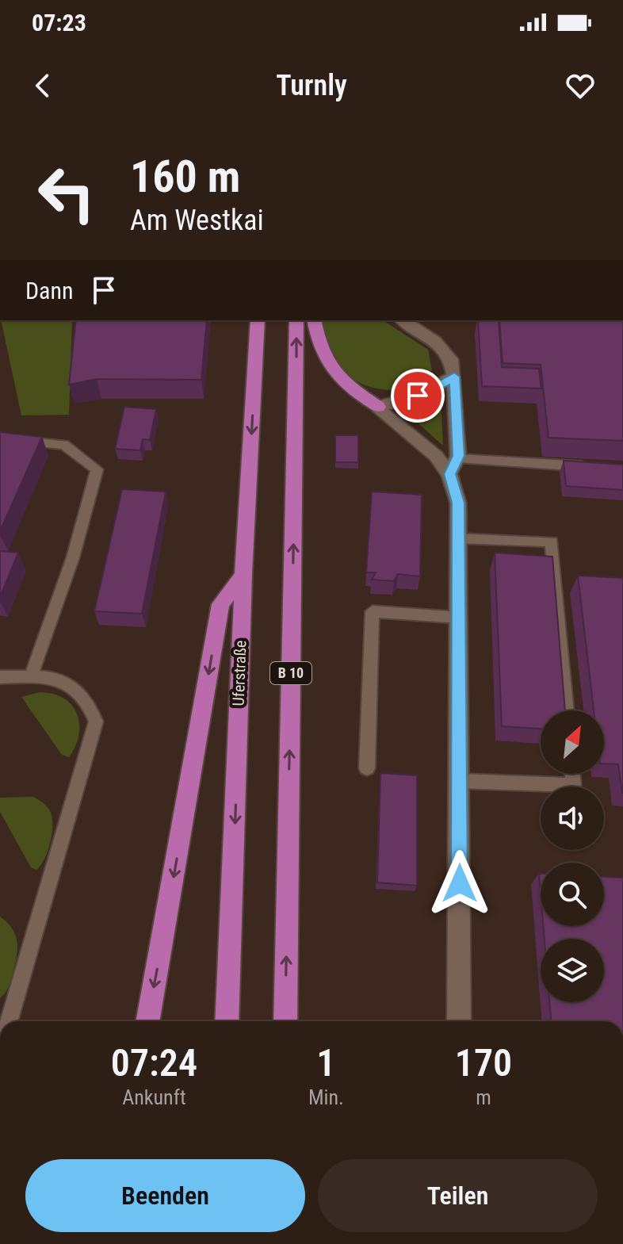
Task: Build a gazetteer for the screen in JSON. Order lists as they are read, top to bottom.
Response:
{
  "streets": {
    "highway": ["Uferstraße", "B 10"]
  },
  "north": "top right",
  "page": {
    "status": "07:23",
    "header": "Turnly",
    "turn": ["160 m", "Am Westkai"],
    "then": "Dann",
    "eta": [
      "07:24",
      "Ankunft",
      "1",
      "Min.",
      "170",
      "m"
    ],
    "buttons": ["Beenden", "Teilen"]
  }
}
